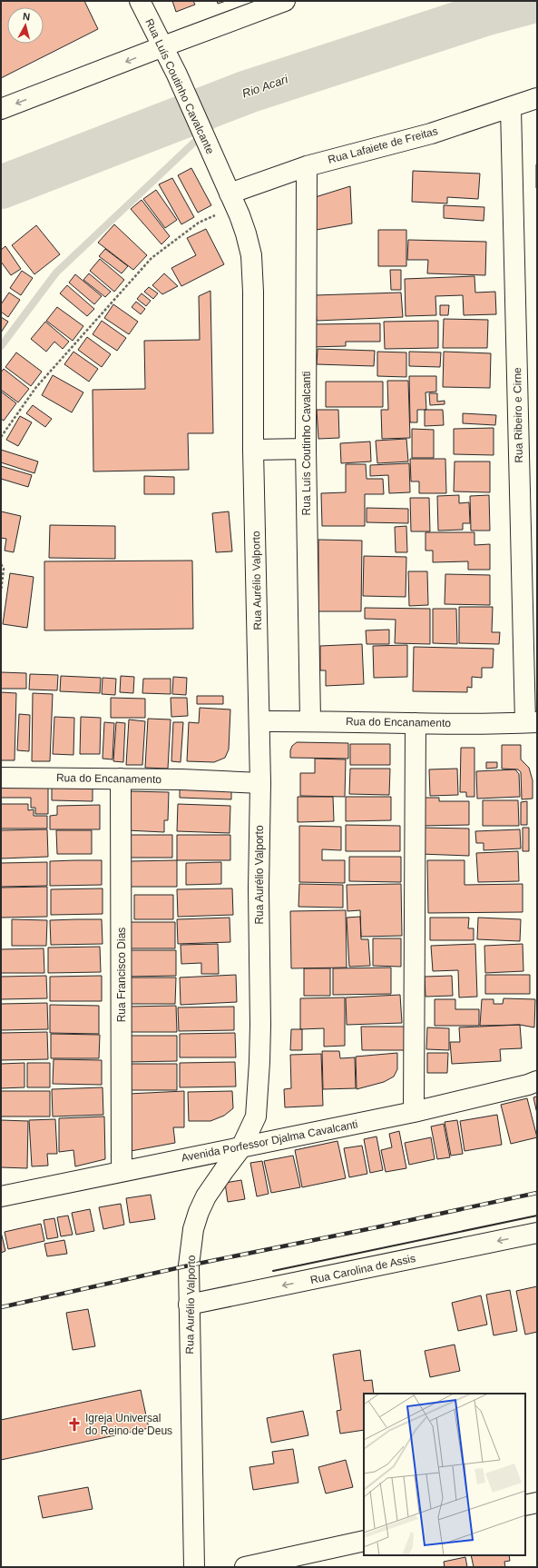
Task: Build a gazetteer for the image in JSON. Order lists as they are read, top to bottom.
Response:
{
  "streets": {
    "street": [
      "Rua Luís Coutinho Cavalcante",
      "Rua Lafaiete de Freitas",
      "Rua Ribeiro e Cirne",
      "Rua Luís Coutinho Cavalcanti",
      "Rua Aurélio Valporto",
      "Rua do Encanamento",
      "Rua Francisco Dias",
      "Avenida Porfessor Djalma Cavalcanti",
      "Rua Carolina de Assis"
    ]
  },
  "crossings": [
    ["Rua Luís Coutinho Cavalcante", "Rua Aurélio Valporto"],
    ["Rua Lafaiete de Freitas", "Rua Ribeiro e Cirne"],
    ["Rua Lafaiete de Freitas", "Rua Luís Coutinho Cavalcanti"],
    ["Rua Lafaiete de Freitas", "Rua Aurélio Valporto"],
    ["Rua Ribeiro e Cirne", "Rua do Encanamento"],
    ["Rua Luís Coutinho Cavalcanti", "Rua do Encanamento"],
    ["Rua Aurélio Valporto", "Rua do Encanamento"],
    ["Rua Aurélio Valporto", "Avenida Porfessor Djalma Cavalcanti"],
    ["Rua Aurélio Valporto", "Rua Carolina de Assis"],
    ["Rua do Encanamento", "Rua Francisco Dias"],
    ["Rua Francisco Dias", "Avenida Porfessor Djalma Cavalcanti"]
  ],
  "one_way": ["Rua Carolina de Assis"],
  "water": ["Rio Acari"],
  "places": {
    "church": ["Igreja Universal do Reino de Deus"]
  },
  "north": "top"
}
